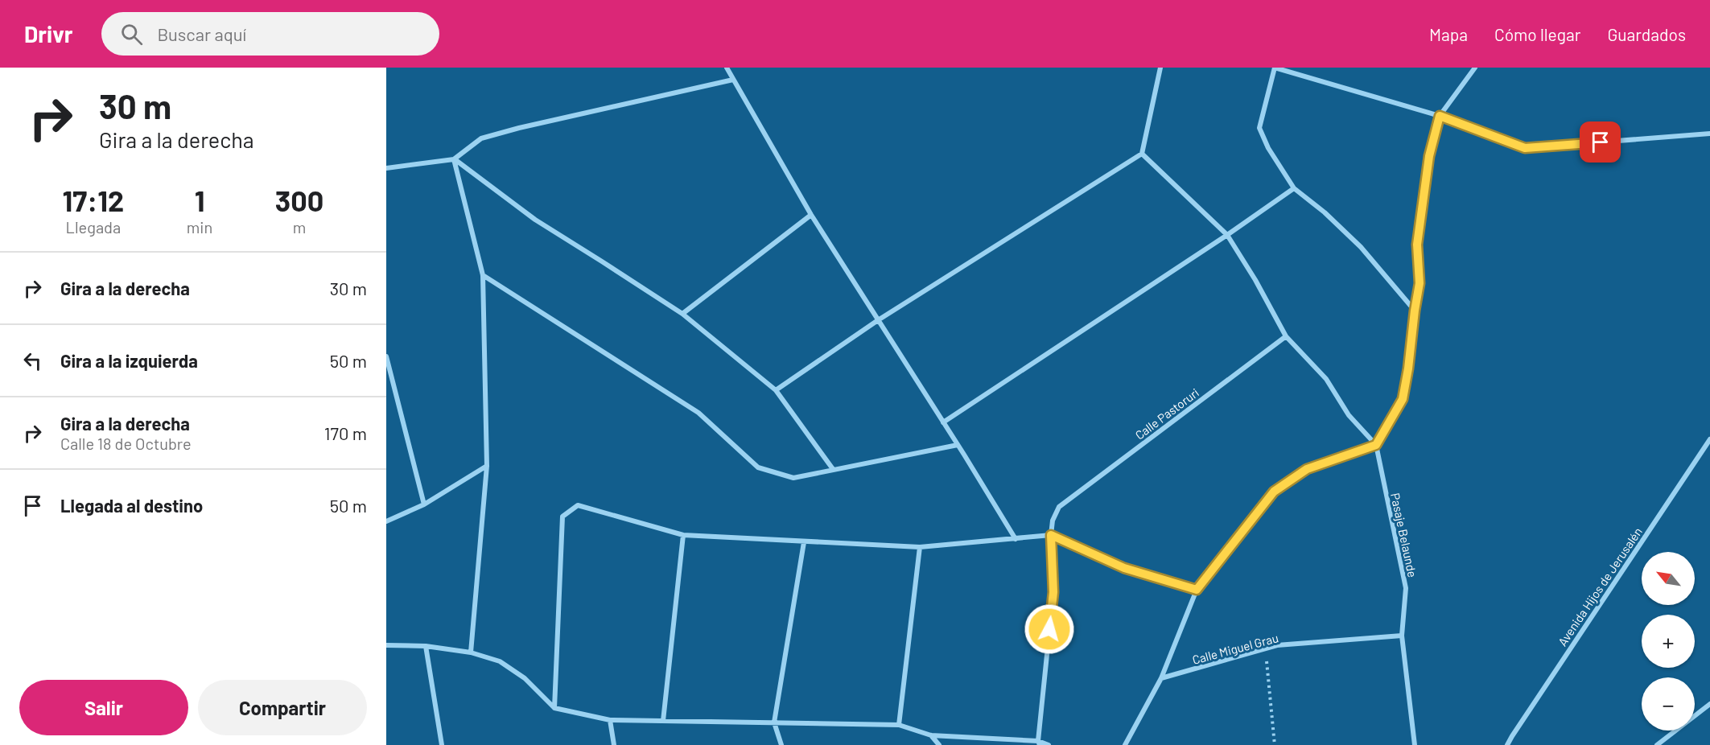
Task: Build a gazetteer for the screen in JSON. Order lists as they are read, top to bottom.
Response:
{
  "streets": {
    "street": [
      "Calle Pastoruri",
      "Pasaje Belaunde",
      "Avenida Hijos de Jerusalén",
      "Calle Miguel Grau"
    ]
  },
  "crossings": [
    ["Pasaje Belaunde", "Calle Miguel Grau"]
  ],
  "north": "top left",
  "page": {
    "header": "Drivr",
    "search": "Buscar aquí",
    "nav": ["Mapa", "Cómo llegar", "Guardados"],
    "turn": ["30 m", "Gira a la derecha"],
    "eta": [
      "17:12",
      "Llegada",
      "1",
      "min",
      "300",
      "m"
    ],
    "list": [
      {
        "name": "Gira a la derecha",
        "value": "30 m"
      },
      {
        "name": "Gira a la izquierda",
        "value": "50 m"
      },
      {
        "name": "Gira a la derecha",
        "note": "Calle 18 de Octubre",
        "value": "170 m"
      },
      {
        "name": "Llegada al destino",
        "value": "50 m"
      }
    ],
    "map_buttons": ["+", "−"],
    "buttons": ["Salir", "Compartir"]
  }
}
